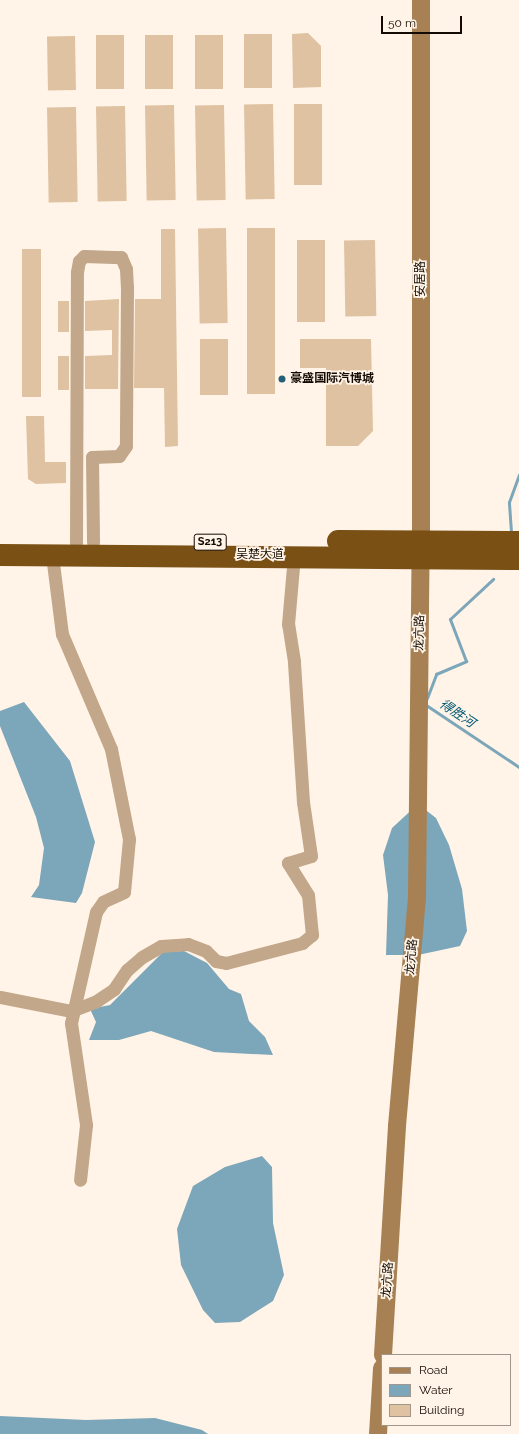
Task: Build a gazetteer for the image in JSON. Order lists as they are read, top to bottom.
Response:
{
  "streets": {
    "highway": ["S213", "吴楚大道"],
    "street": ["安居路", "龙亢路"]
  },
  "crossings": [
    ["安居路", "吴楚大道"],
    ["安居路", "龙亢路"],
    ["吴楚大道", "龙亢路"]
  ],
  "water": ["得胜河"],
  "places": ["豪盛国际汽博城"],
  "legend": ["Road", "Water", "Building"],
  "scale_bar": "50 m"
}
